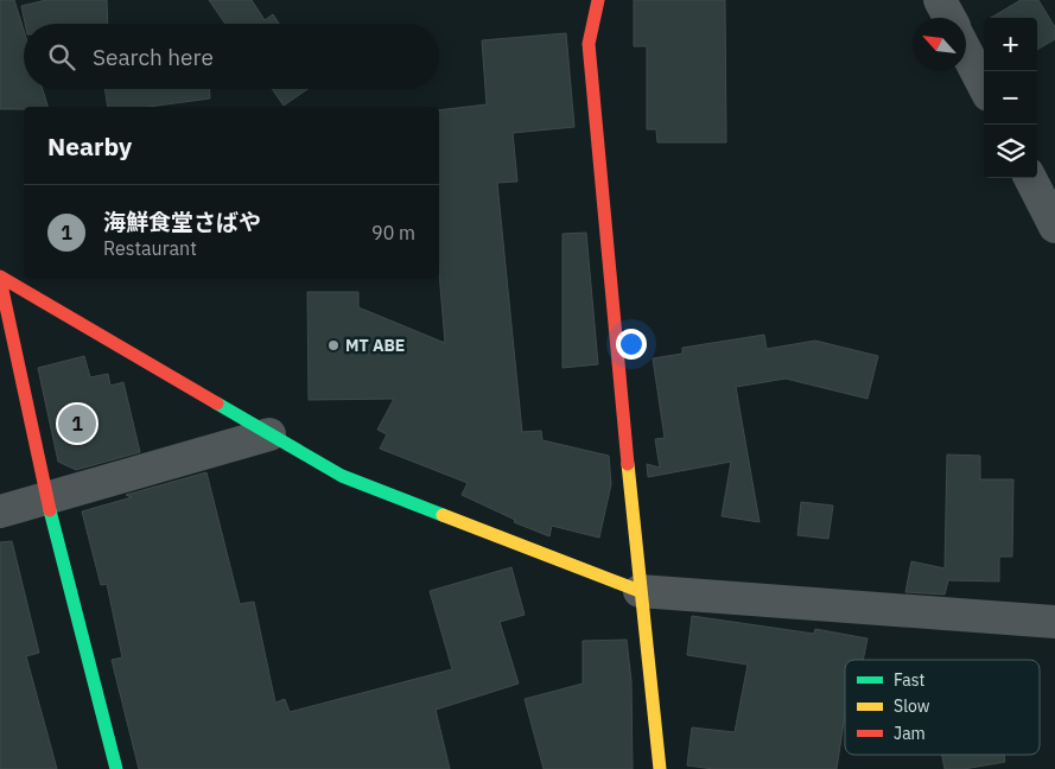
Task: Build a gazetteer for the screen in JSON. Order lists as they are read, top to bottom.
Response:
{
  "places": ["MT ABE"],
  "legend": ["Fast", "Slow", "Jam"],
  "north": "top left",
  "page": {
    "map_buttons": ["+", "−"],
    "search": "Search here",
    "heading": "Nearby",
    "list": [
      {
        "mark": "1",
        "name": "海鮮食堂さばや",
        "note": "Restaurant",
        "value": "90 m"
      }
    ],
    "pins": "1"
  }
}
